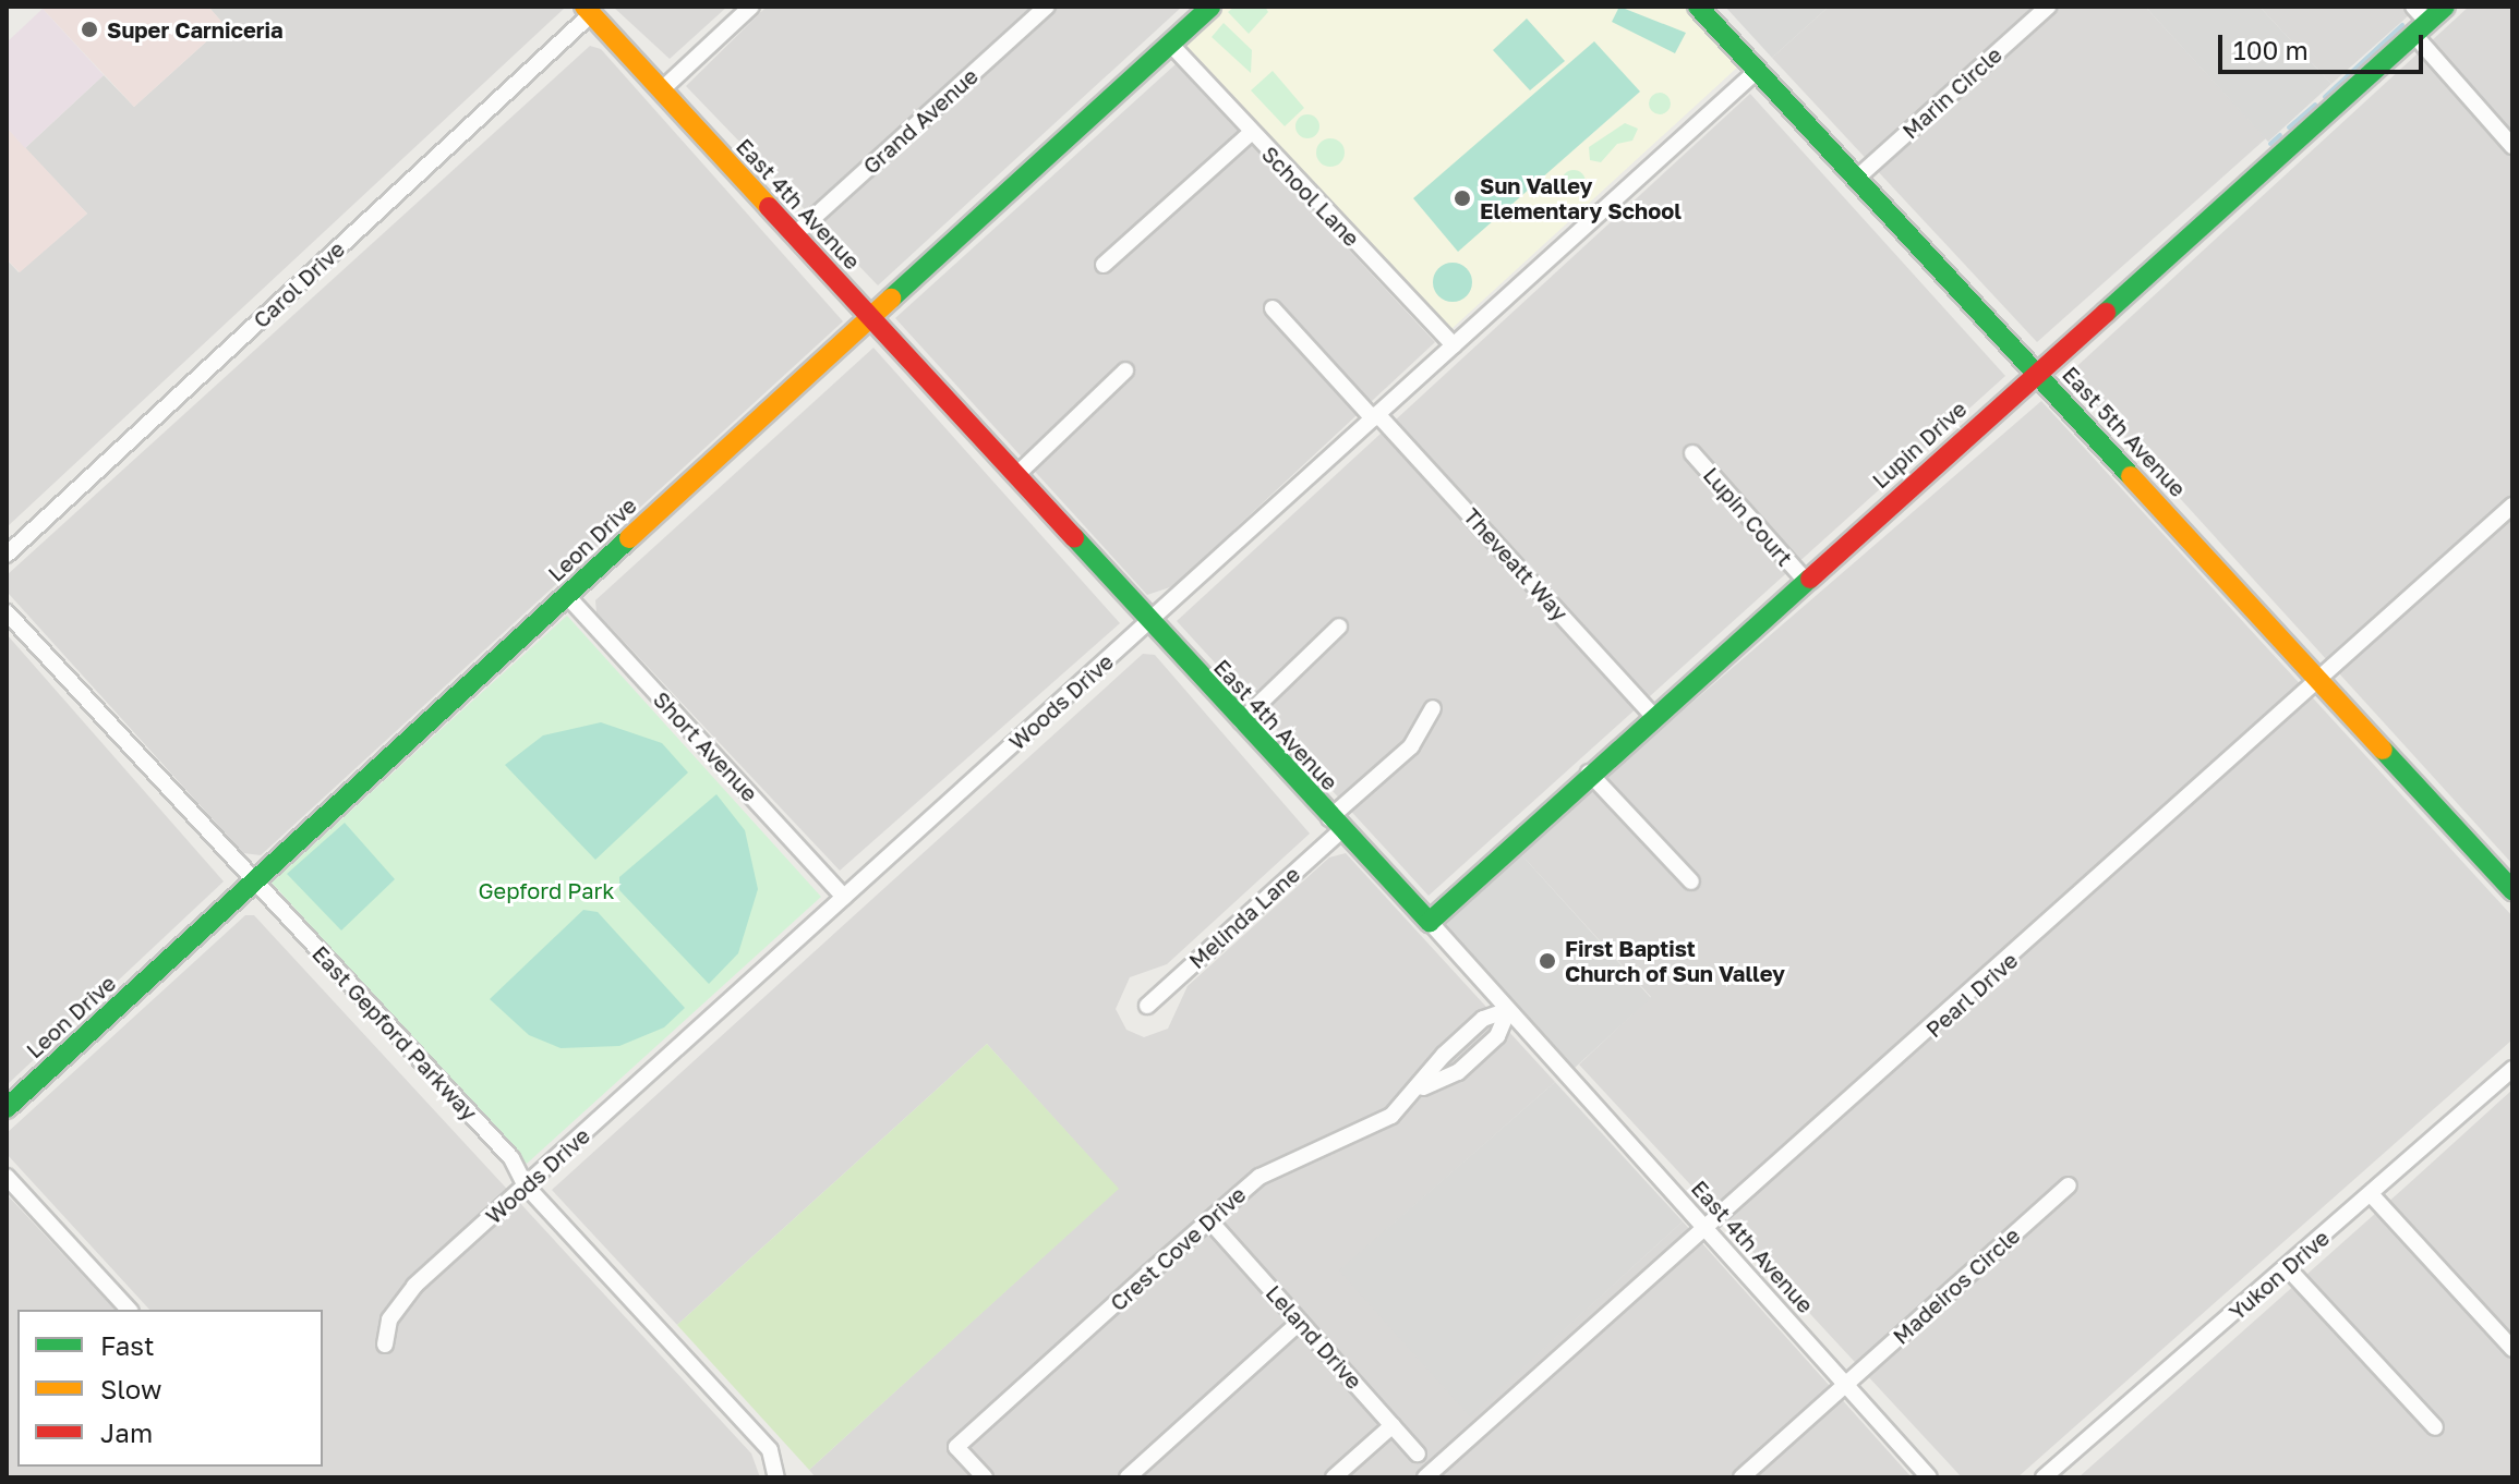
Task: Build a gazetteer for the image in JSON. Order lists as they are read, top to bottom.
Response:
{
  "streets": {
    "street": [
      "Marin Circle",
      "Grand Avenue",
      "School Lane",
      "East 4th Avenue",
      "Carol Drive",
      "East 5th Avenue",
      "Lupin Drive",
      "Lupin Court",
      "Leon Drive",
      "Theveatt Way",
      "Woods Drive",
      "Short Avenue",
      "Melinda Lane",
      "Pearl Drive",
      "East Gepford Parkway",
      "Crest Cove Drive",
      "Yukon Drive",
      "Madeiros Circle",
      "Leland Drive"
    ]
  },
  "crossings": [
    ["Marin Circle", "East 5th Avenue"],
    ["Grand Avenue", "East 4th Avenue"],
    ["School Lane", "Leon Drive"],
    ["School Lane", "Woods Drive"],
    ["East 4th Avenue", "Carol Drive"],
    ["East 4th Avenue", "Lupin Drive"],
    ["East 4th Avenue", "Leon Drive"],
    ["East 4th Avenue", "Woods Drive"],
    ["East 4th Avenue", "Melinda Lane"],
    ["East 4th Avenue", "Pearl Drive"],
    ["East 4th Avenue", "Crest Cove Drive"],
    ["East 4th Avenue", "Madeiros Circle"],
    ["East 5th Avenue", "Lupin Drive"],
    ["East 5th Avenue", "Woods Drive"],
    ["East 5th Avenue", "Pearl Drive"],
    ["Lupin Drive", "Lupin Court"],
    ["Lupin Drive", "Theveatt Way"],
    ["Leon Drive", "Short Avenue"],
    ["Leon Drive", "East Gepford Parkway"],
    ["Theveatt Way", "Woods Drive"],
    ["Woods Drive", "Short Avenue"],
    ["Woods Drive", "East Gepford Parkway"],
    ["Crest Cove Drive", "Leland Drive"]
  ],
  "parks": ["Gepford Park"],
  "places": ["Super Carniceria", "Sun Valley Elementary School", "First Baptist Church of Sun Valley"],
  "legend": ["Fast", "Slow", "Jam"],
  "scale_bar": "100 m"
}
